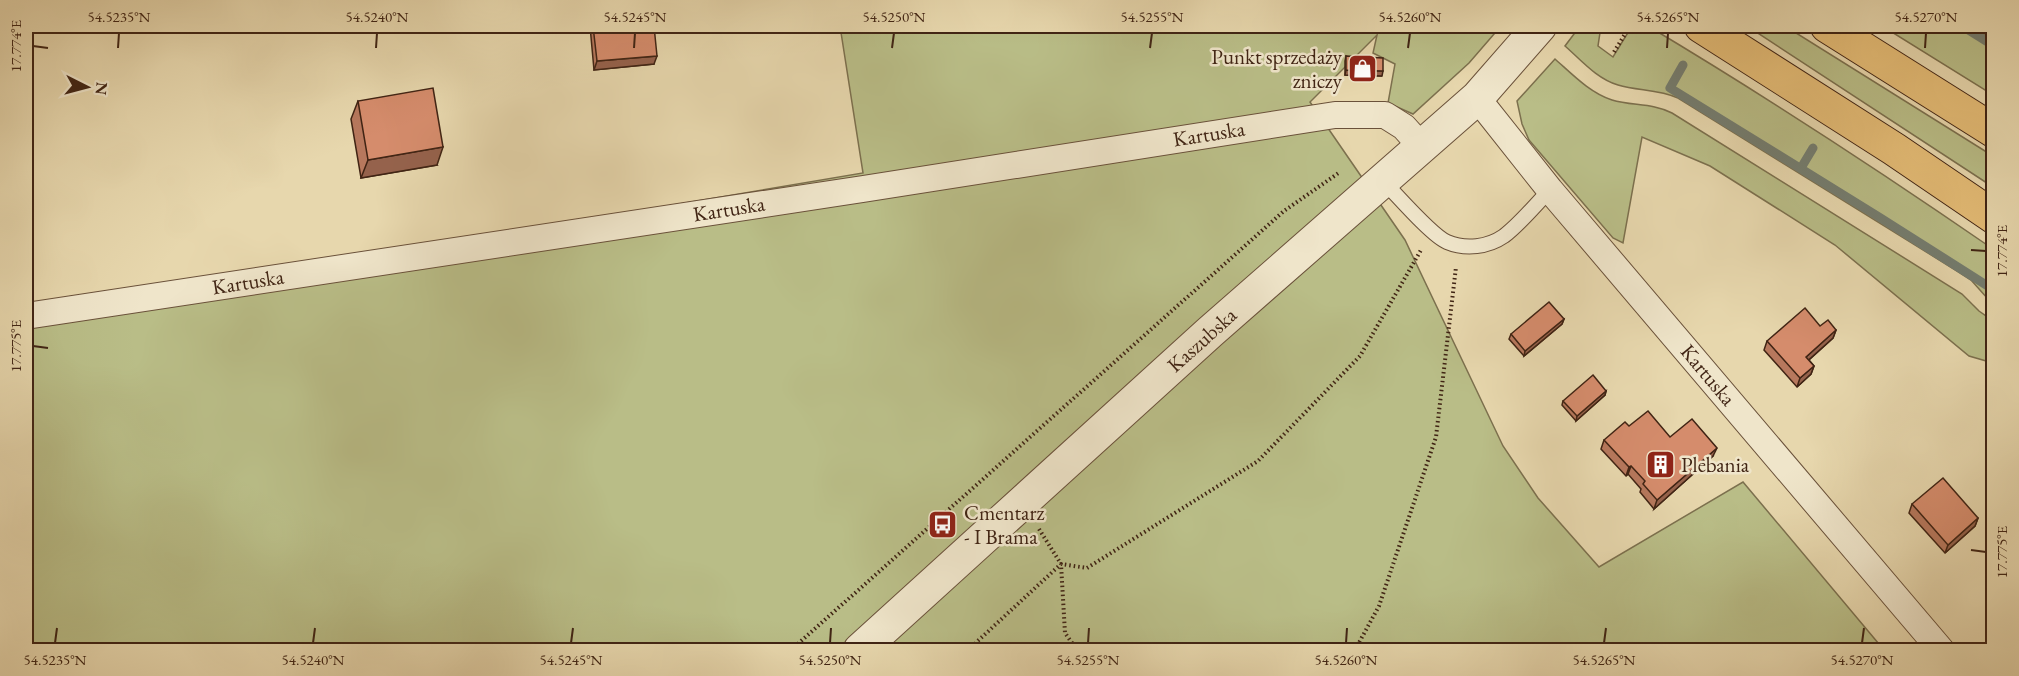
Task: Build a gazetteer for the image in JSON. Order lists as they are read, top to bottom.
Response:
{
  "streets": {
    "street": ["Kartuska", "Kaszubska"]
  },
  "crossings": [
    ["Kartuska", "Kaszubska"]
  ],
  "places": {
    "shop": ["Punkt sprzedaży zniczy"],
    "building": ["Plebania"],
    "bus stop": ["Cmentarz - I Brama"]
  },
  "north": "right",
  "coordinates": [
    "54.5235°N",
    "54.5240°N",
    "54.5245°N",
    "54.5250°N",
    "54.5255°N",
    "54.5260°N",
    "54.5265°N",
    "54.5270°N",
    "17.774°E",
    "17.775°E"
  ]
}
